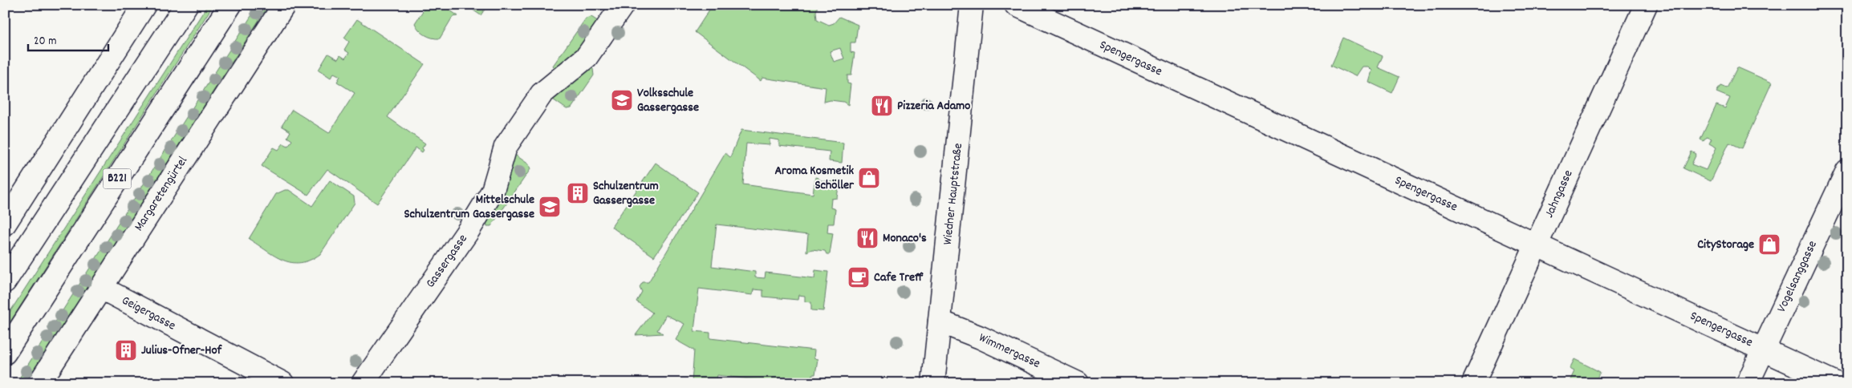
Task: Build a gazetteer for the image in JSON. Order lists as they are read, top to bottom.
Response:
{
  "streets": {
    "street": [
      "Spengergasse",
      "B221",
      "Margaretengürtel",
      "Wiedner Hauptstraße",
      "Jahngasse",
      "Gassergasse",
      "Vogelsanggasse",
      "Geigergasse",
      "Wimmergasse"
    ]
  },
  "crossings": [
    ["Spengergasse", "Jahngasse"],
    ["Spengergasse", "Vogelsanggasse"],
    ["Margaretengürtel", "Geigergasse"],
    ["Wiedner Hauptstraße", "Wimmergasse"]
  ],
  "places": {
    "school or university": ["Volksschule Gassergasse", "Mittelschule Schulzentrum Gassergasse"],
    "restaurant": ["Pizzeria Adamo", "Monaco's"],
    "shop": ["Aroma Kosmetik Schöller", "CityStorage"],
    "building": ["Schulzentrum Gassergasse", "Julius-Ofner-Hof"],
    "cafe": ["Cafe Treff"]
  },
  "scale_bar": "20 m"
}
